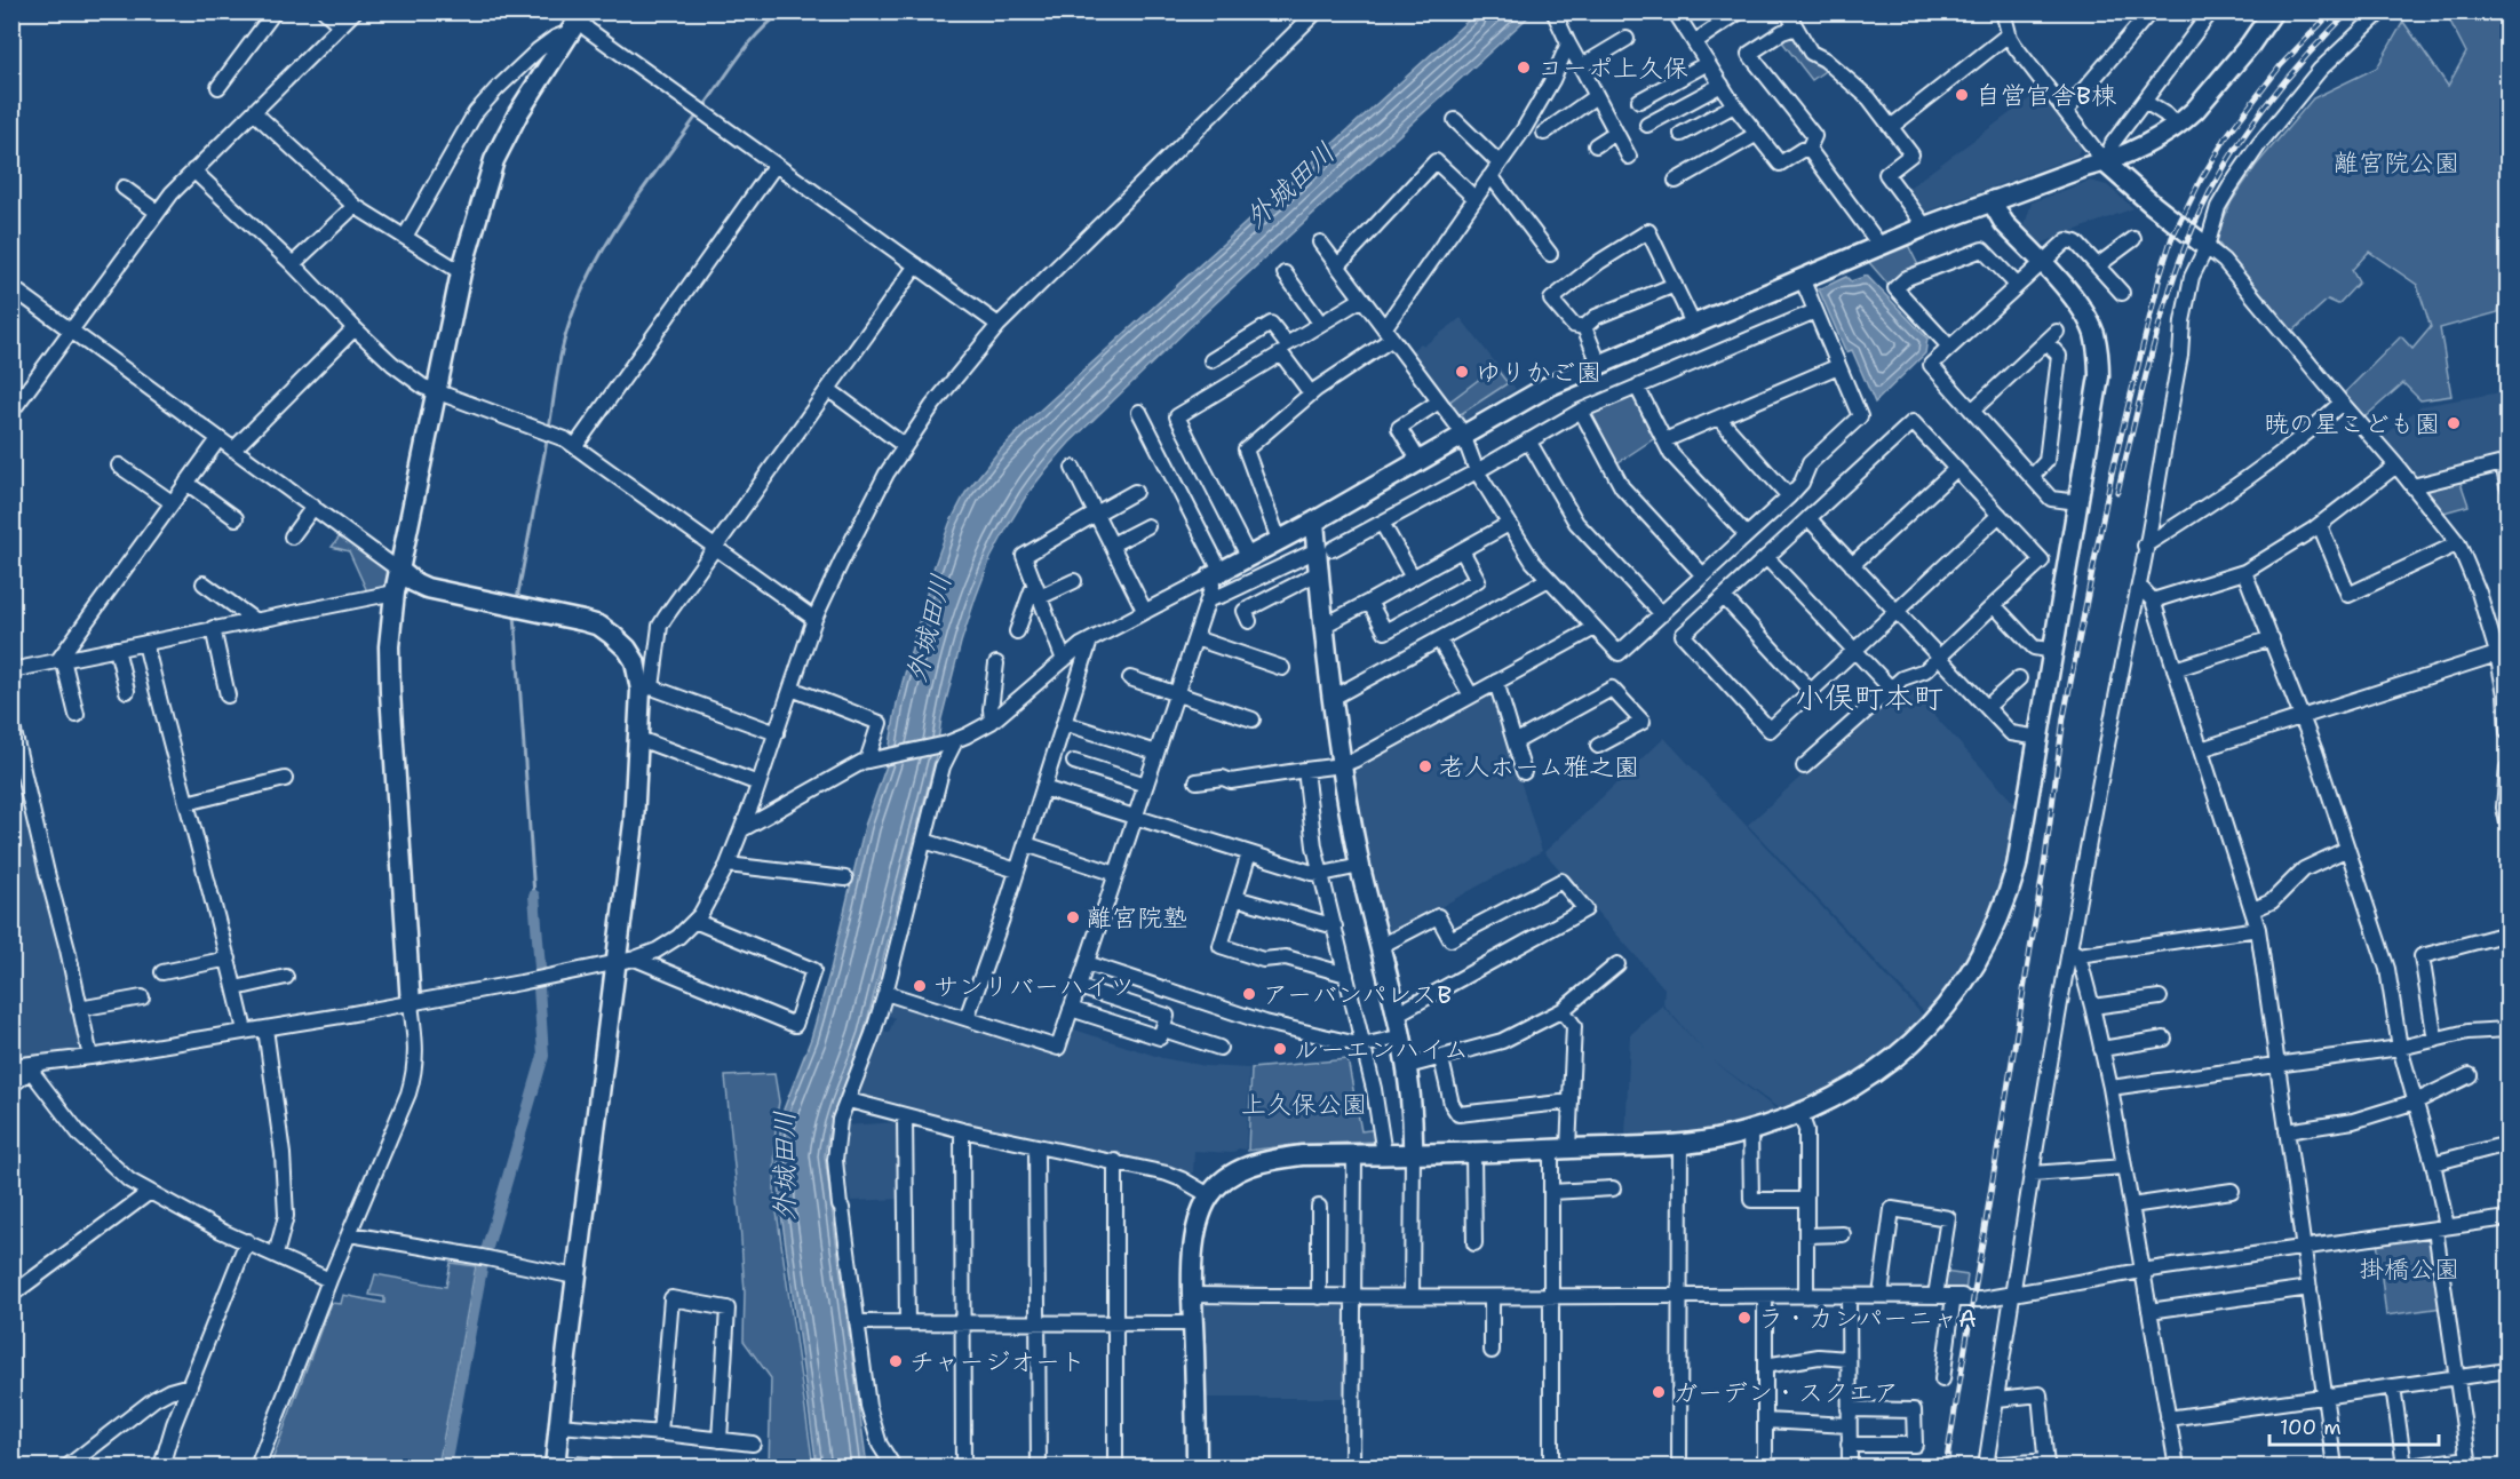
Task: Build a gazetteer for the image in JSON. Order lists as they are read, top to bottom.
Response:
{
  "districts": ["小俣町本町"],
  "water": ["外城田川"],
  "parks": ["離宮院公園", "上久保公園", "掛橋公園"],
  "places": [
    "コーポ上久保",
    "自営官舎B棟",
    "ゆりかご園",
    "暁の星こども園",
    "老人ホーム雅之園",
    "離宮院塾",
    "サンリバーハイツ",
    "アーバンパレスB",
    "ルーエンハイム",
    "ラ・カンパーニャA",
    "チャージオート",
    "ガーデン・スクエア"
  ],
  "scale_bar": "100 m"
}
